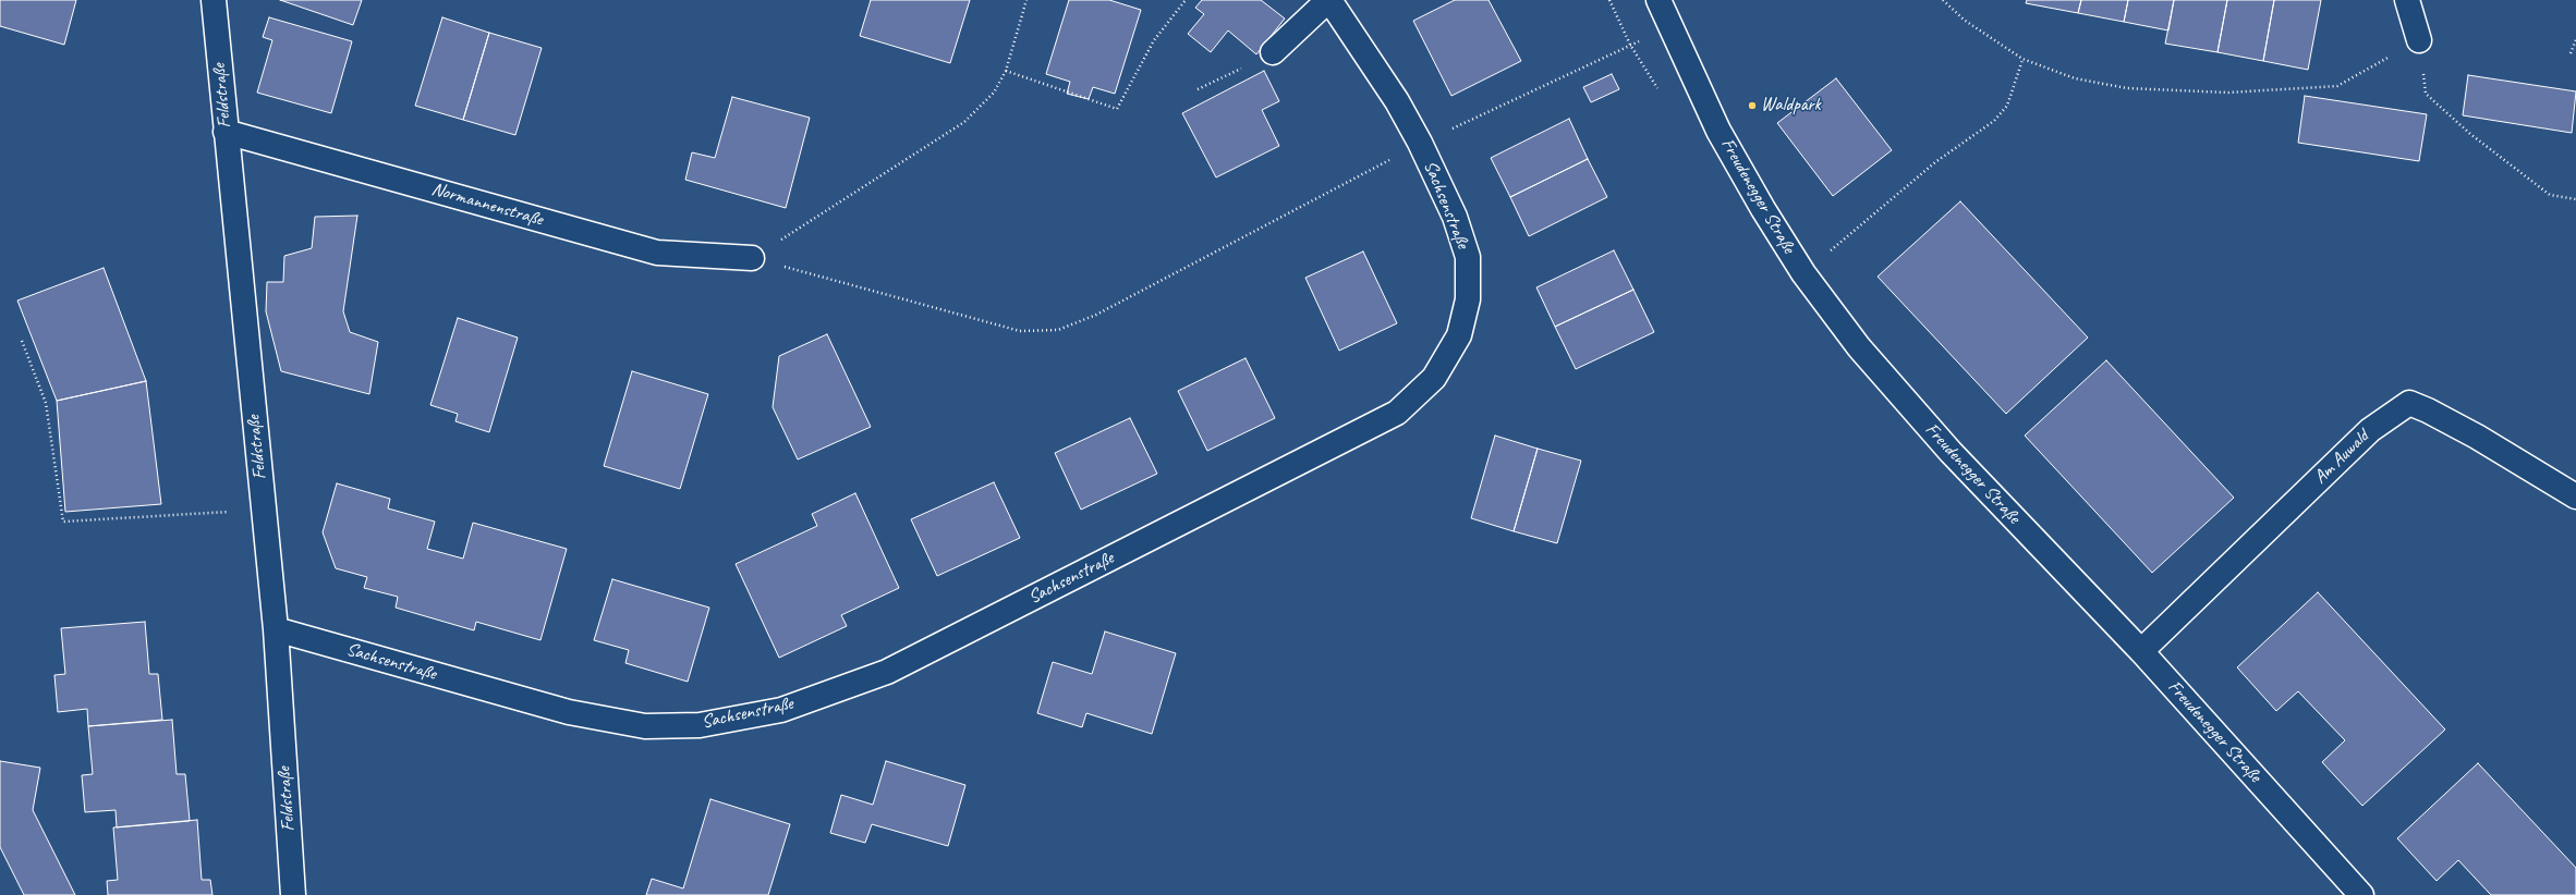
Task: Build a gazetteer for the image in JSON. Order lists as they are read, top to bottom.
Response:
{
  "streets": {
    "street": [
      "Feldstraße",
      "Freudenegger Straße",
      "Normannenstraße",
      "Sachsenstraße",
      "Am Auwald"
    ]
  },
  "crossings": [
    ["Feldstraße", "Normannenstraße"],
    ["Feldstraße", "Sachsenstraße"],
    ["Freudenegger Straße", "Am Auwald"]
  ],
  "places": ["Waldpark"]
}
